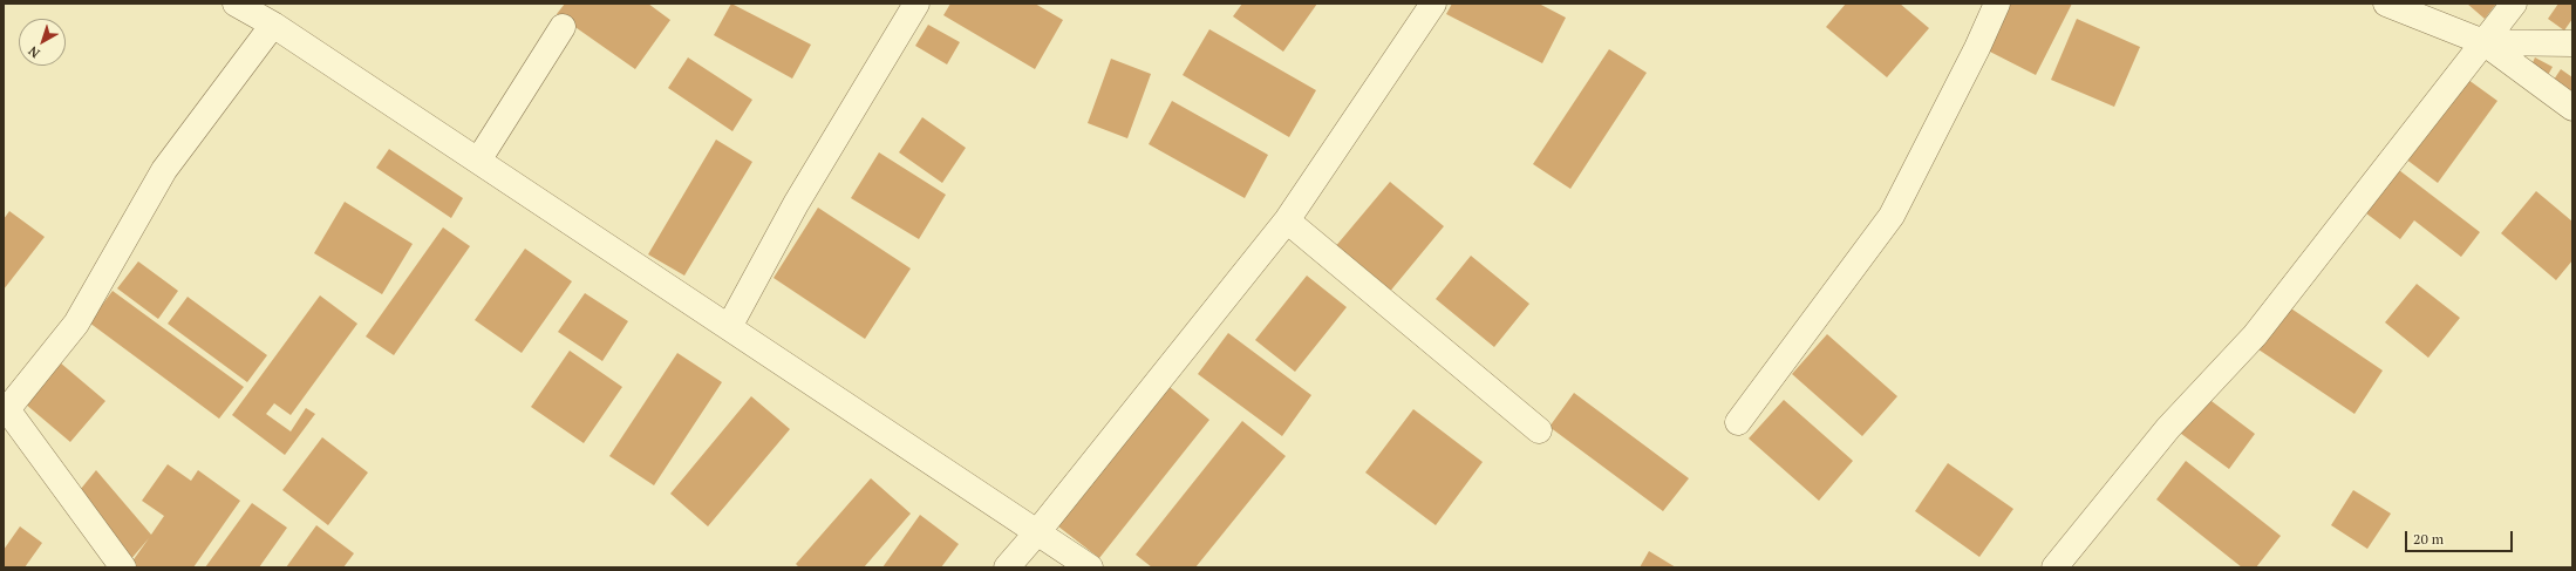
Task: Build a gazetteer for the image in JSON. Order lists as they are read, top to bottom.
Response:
{
  "scale_bar": "20 m",
  "north": "bottom left"
}
